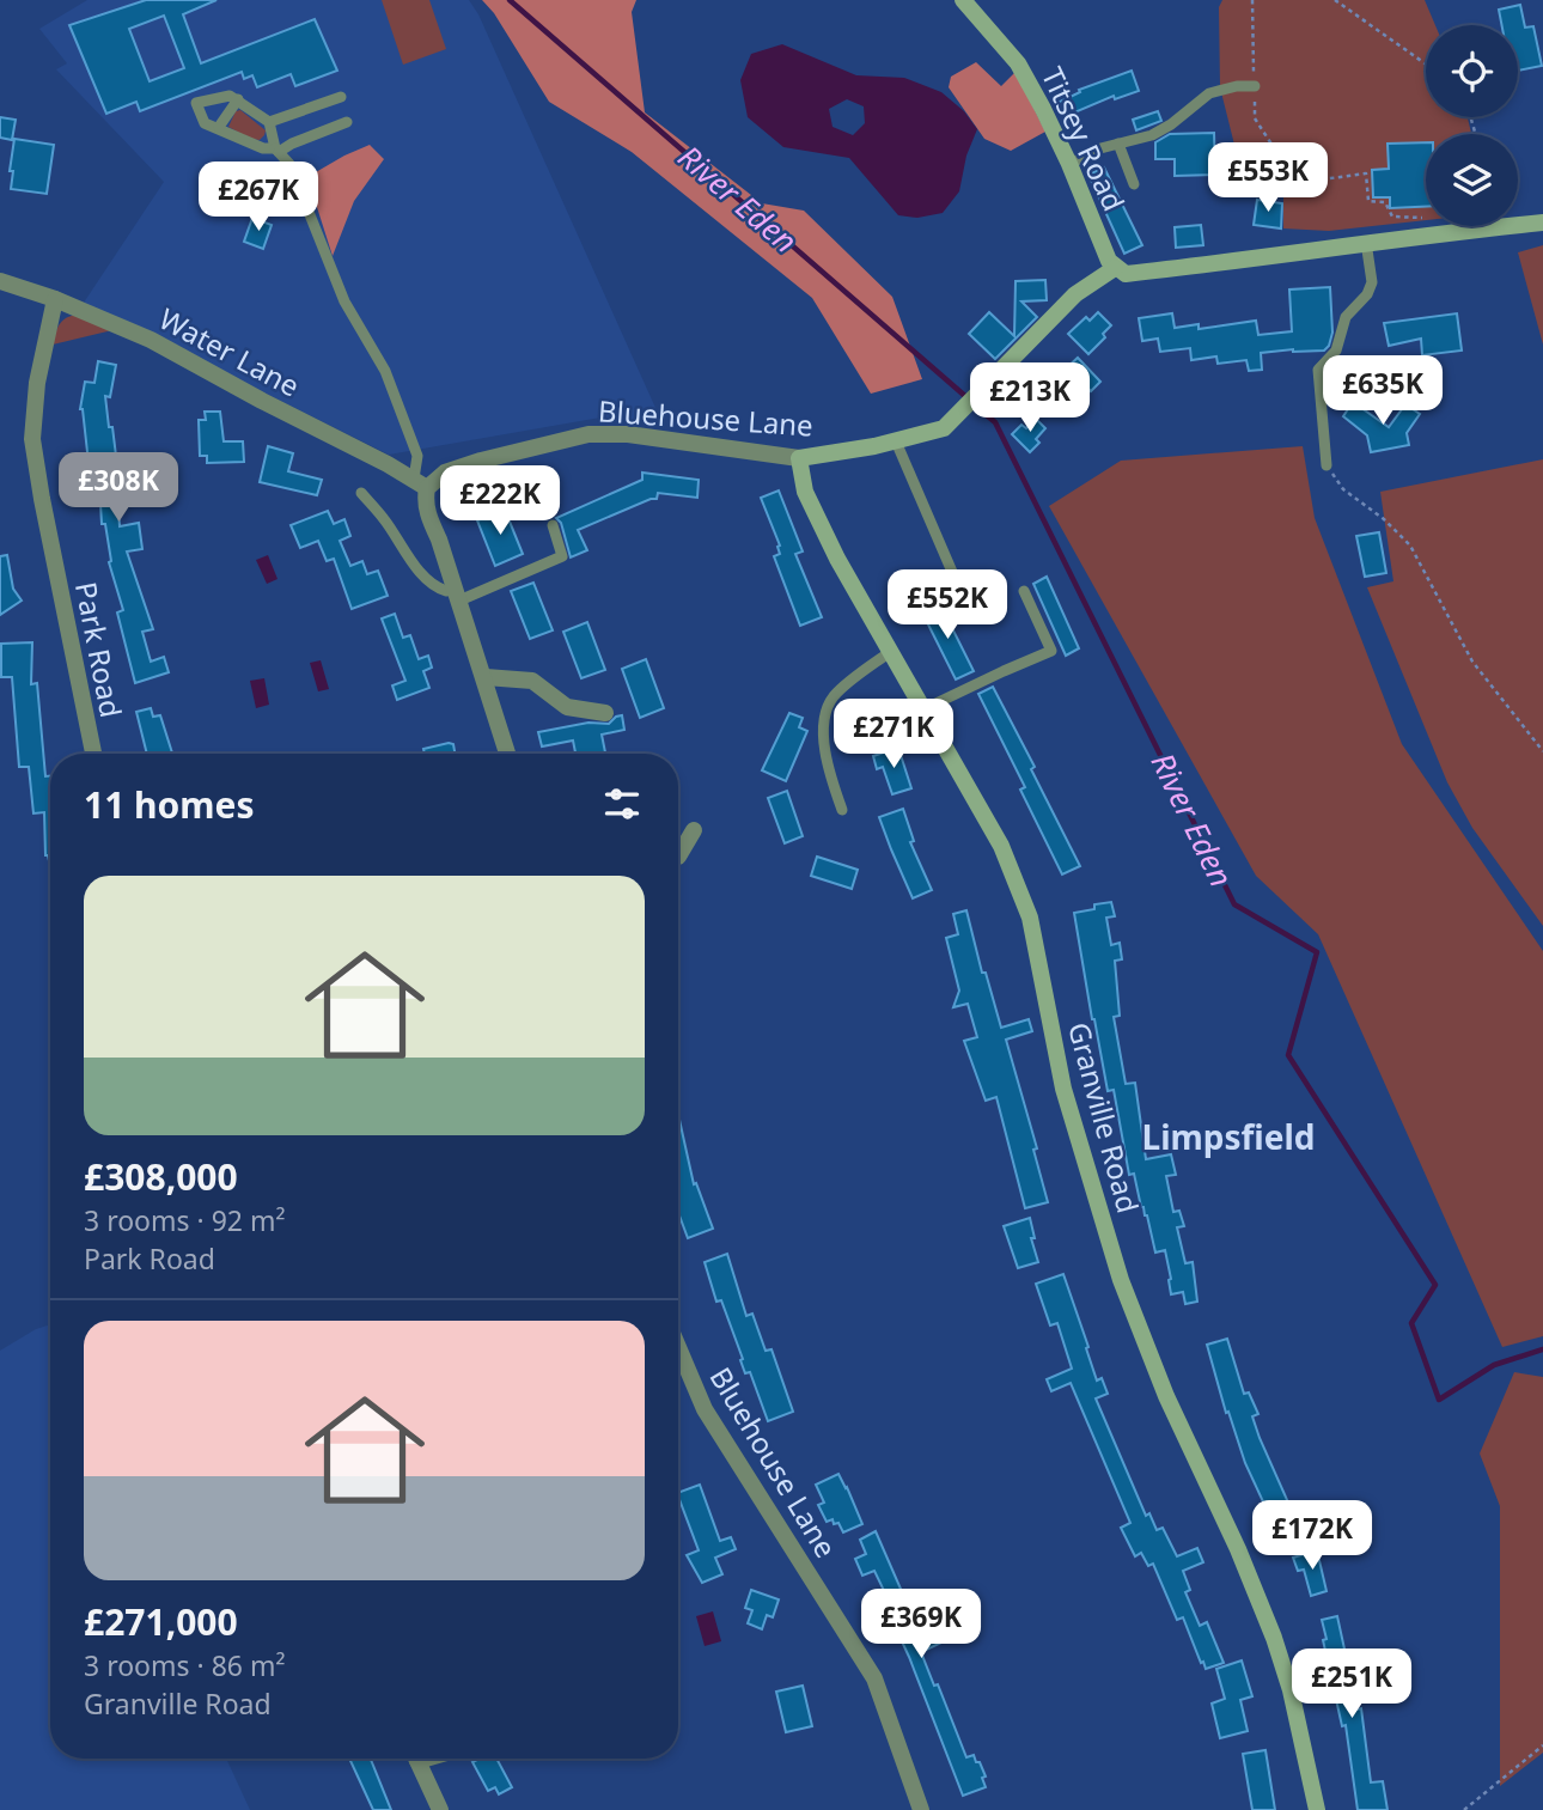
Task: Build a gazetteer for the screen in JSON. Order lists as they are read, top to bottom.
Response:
{
  "streets": {
    "street": [
      "Titsey Road",
      "Water Lane",
      "Bluehouse Lane",
      "Park Road",
      "Granville Road"
    ]
  },
  "crossings": [
    ["Titsey Road", "Bluehouse Lane"],
    ["Water Lane", "Bluehouse Lane"],
    ["Water Lane", "Park Road"],
    ["Bluehouse Lane", "Granville Road"]
  ],
  "districts": ["Limpsfield"],
  "water": ["River Eden"],
  "page": {
    "price": [
      "£553K",
      "£267K",
      "£635K",
      "£213K",
      "£308K",
      "£222K",
      "£552K",
      "£271K",
      "£172K",
      "£369K",
      "£251K"
    ],
    "heading": "11 homes",
    "list": [
      {
        "name": "£308,000",
        "note": "3 rooms · 92 m² · Park Road"
      },
      {
        "name": "£271,000",
        "note": "3 rooms · 86 m² · Granville Road"
      }
    ]
  }
}
